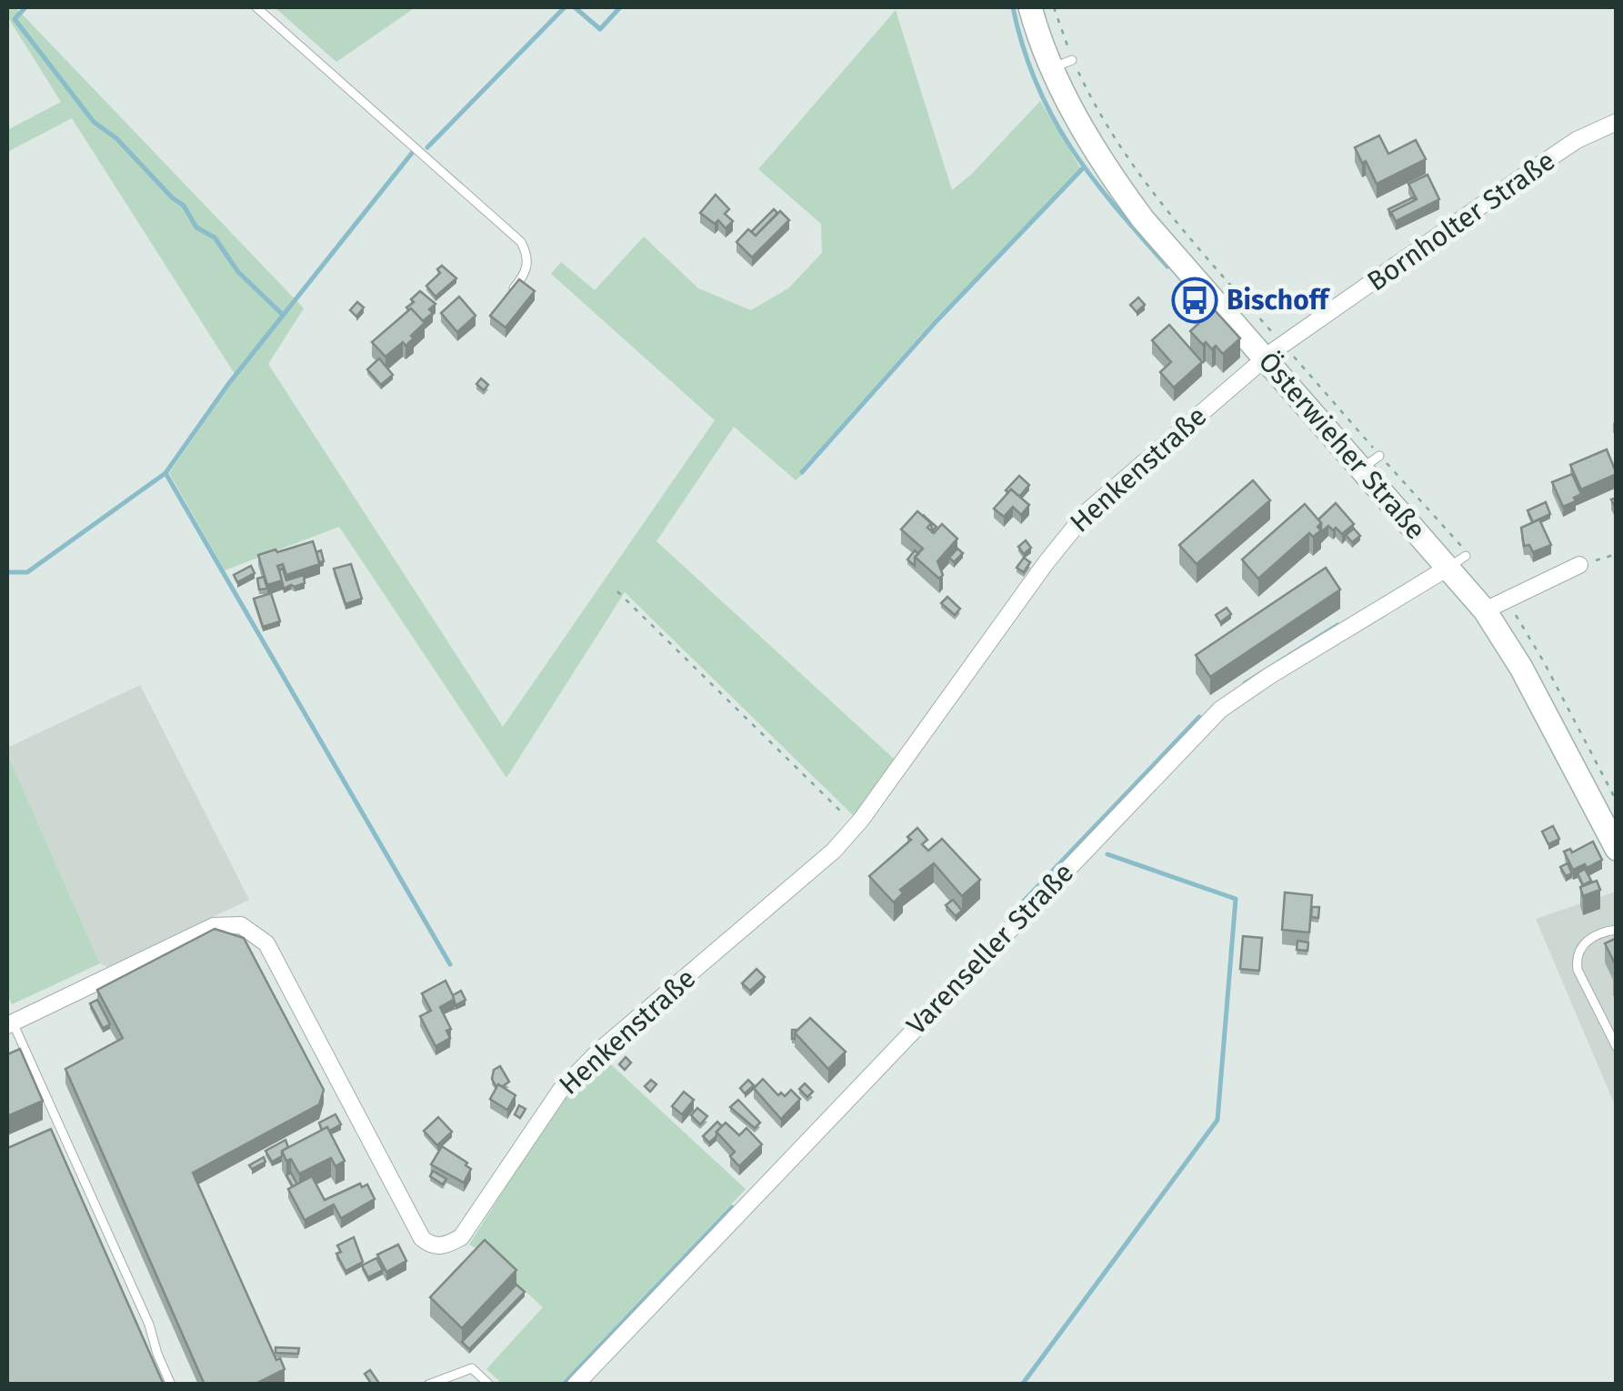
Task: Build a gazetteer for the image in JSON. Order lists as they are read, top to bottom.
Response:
{
  "streets": {
    "street": [
      "Bornholter Straße",
      "Österwieher Straße",
      "Henkenstraße",
      "Varenseller Straße"
    ]
  },
  "crossings": [
    ["Bornholter Straße", "Österwieher Straße"],
    ["Bornholter Straße", "Henkenstraße"],
    ["Österwieher Straße", "Henkenstraße"],
    ["Österwieher Straße", "Varenseller Straße"]
  ],
  "places": {
    "bus stop": ["Bischoff"]
  }
}
